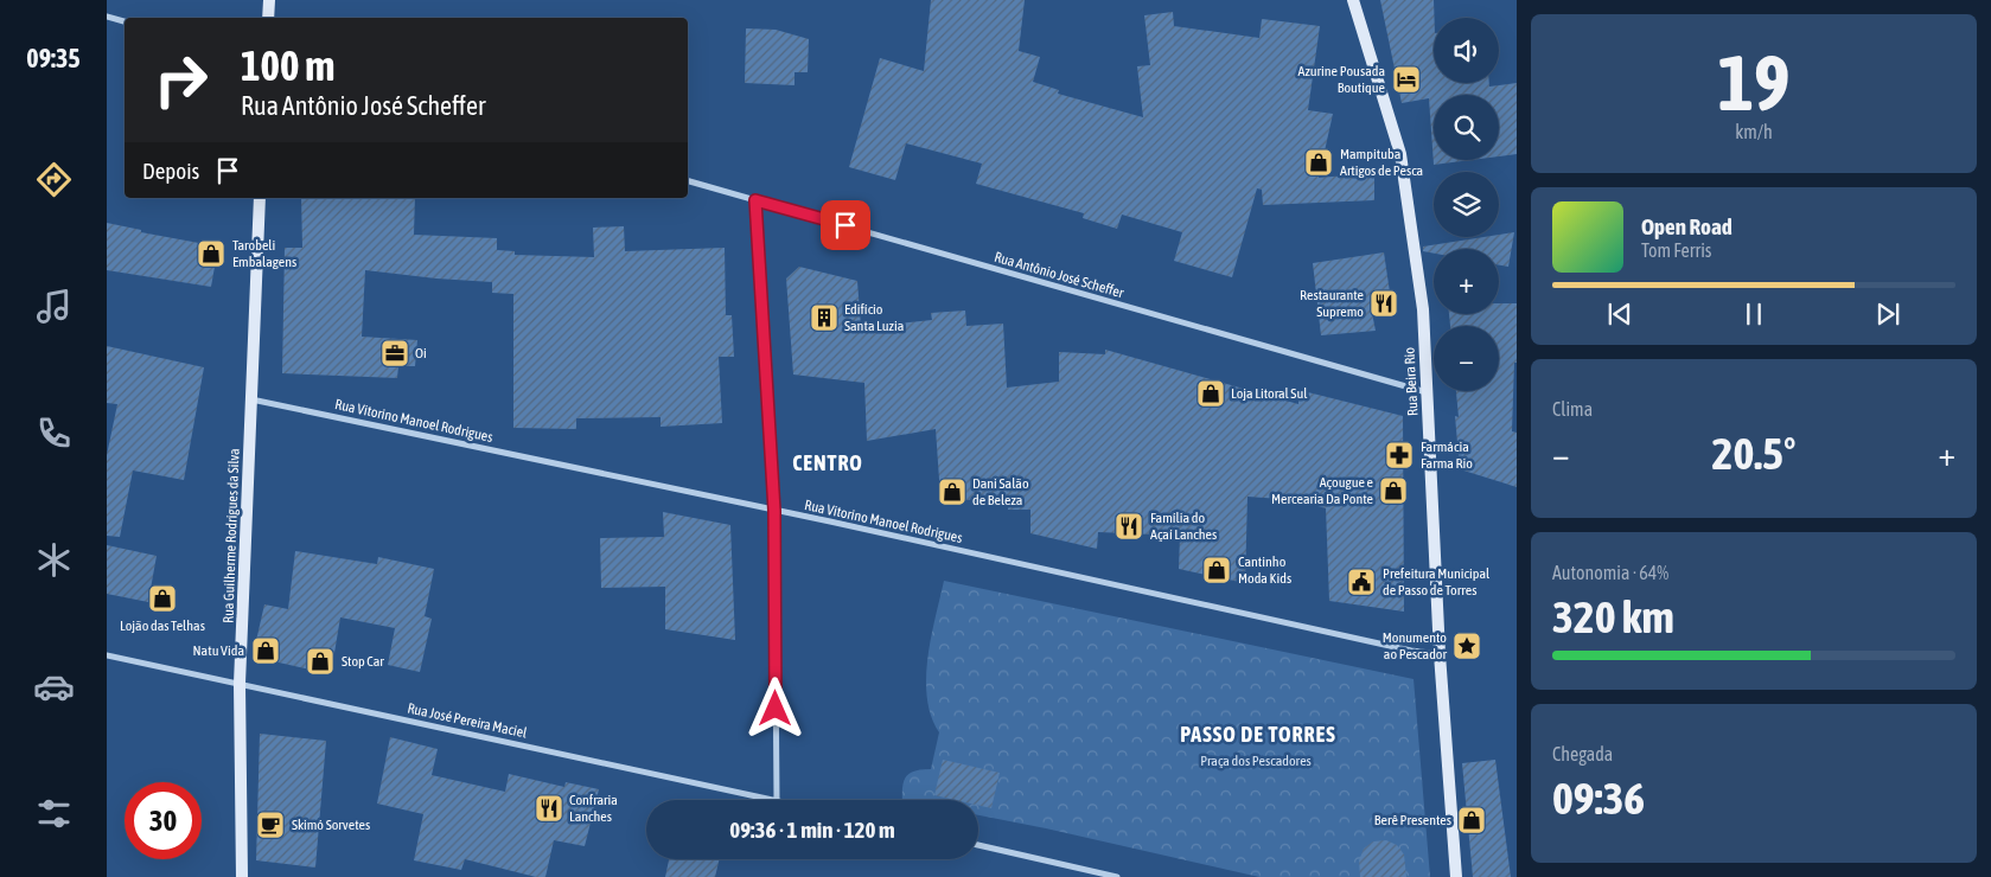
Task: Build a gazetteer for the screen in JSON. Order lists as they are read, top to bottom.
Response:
{
  "streets": {
    "street": [
      "Rua Antônio José Scheffer",
      "Rua Beira Rio",
      "Rua Vitorino Manoel Rodrigues",
      "Rua Guilherme Rodrigues da Silva",
      "Rua José Pereira Maciel"
    ]
  },
  "crossings": [
    ["Rua Antônio José Scheffer", "Rua Beira Rio"],
    ["Rua Beira Rio", "Rua Vitorino Manoel Rodrigues"],
    ["Rua Vitorino Manoel Rodrigues", "Rua Guilherme Rodrigues da Silva"],
    ["Rua Guilherme Rodrigues da Silva", "Rua José Pereira Maciel"]
  ],
  "districts": ["CENTRO", "PASSO DE TORRES"],
  "parks": ["Praça dos Pescadores"],
  "places": {
    "hotel": ["Azurine Pousada Boutique"],
    "shop": [
      "Mampituba Artigos de Pesca",
      "Tarobeli Embalagens",
      "Loja Litoral Sul",
      "Açougue e Mercearia Da Ponte",
      "Dani Salão de Beleza",
      "Cantinho Moda Kids",
      "Lojão das Telhas",
      "Natu Vida",
      "Stop Car",
      "Berê Presentes"
    ],
    "restaurant": ["Restaurante Supremo", "Família do Açaí Lanches", "Confraria Lanches"],
    "building": ["Edifício Santa Luzia"],
    "office": ["Oi"],
    "pharmacy": ["Farmácia Farma Rio"],
    "public building": ["Prefeitura Municipal de Passo de Torres"],
    "place": ["Monumento ao Pescador"],
    "cafe": ["Skimó Sorvetes"]
  },
  "page": {
    "tabs": "09:35",
    "tile": [
      ["19", "km/h"],
      "Clima",
      ["Autonomia · 64%", "320 km"],
      ["Chegada", "09:36"]
    ],
    "map_buttons": ["+", "−"],
    "turn": ["100 m", "Rua Antônio José Scheffer"],
    "then": "Depois",
    "song": ["Open Road", "Tom Ferris"],
    "heat": ["−", "20.5°", "+"],
    "limit": "30",
    "trip": "09:36 · 1 min · 120 m"
  }
}
